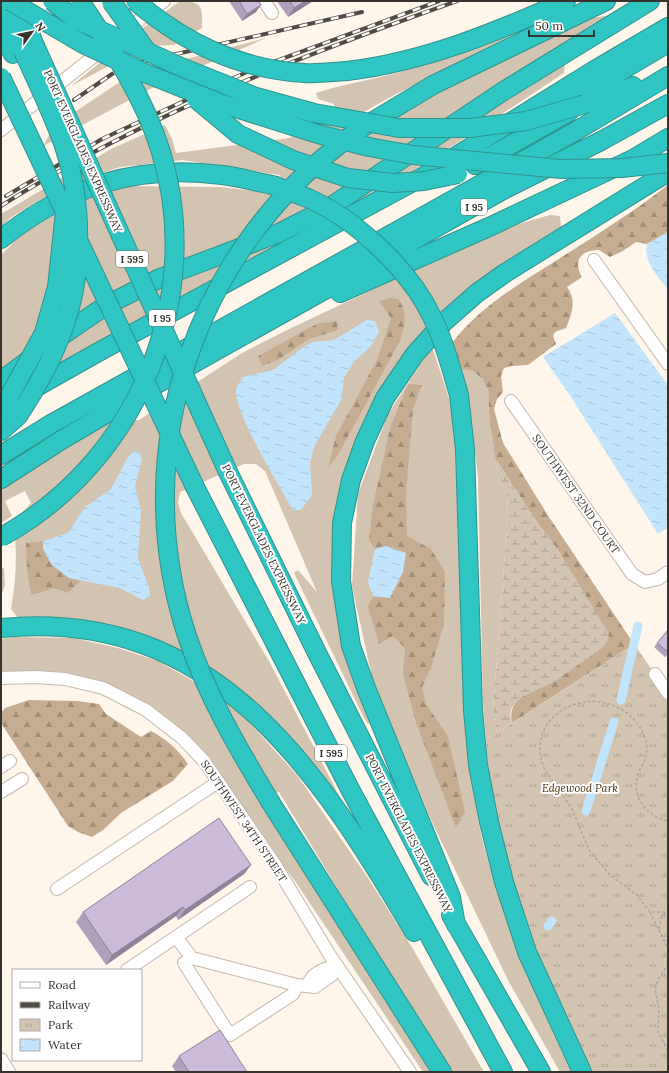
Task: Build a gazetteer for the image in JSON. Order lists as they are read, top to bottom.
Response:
{
  "streets": {
    "highway": ["PORT EVERGLADES EXPRESSWAY", "I 95", "I 595"],
    "street": ["SOUTHWEST 32ND COURT", "SOUTHWEST 34TH STREET"]
  },
  "parks": ["Edgewood Park"],
  "legend": [
    "Road",
    "Railway",
    "Park",
    "Water"
  ],
  "scale_bar": "50 m",
  "north": "top right"
}
